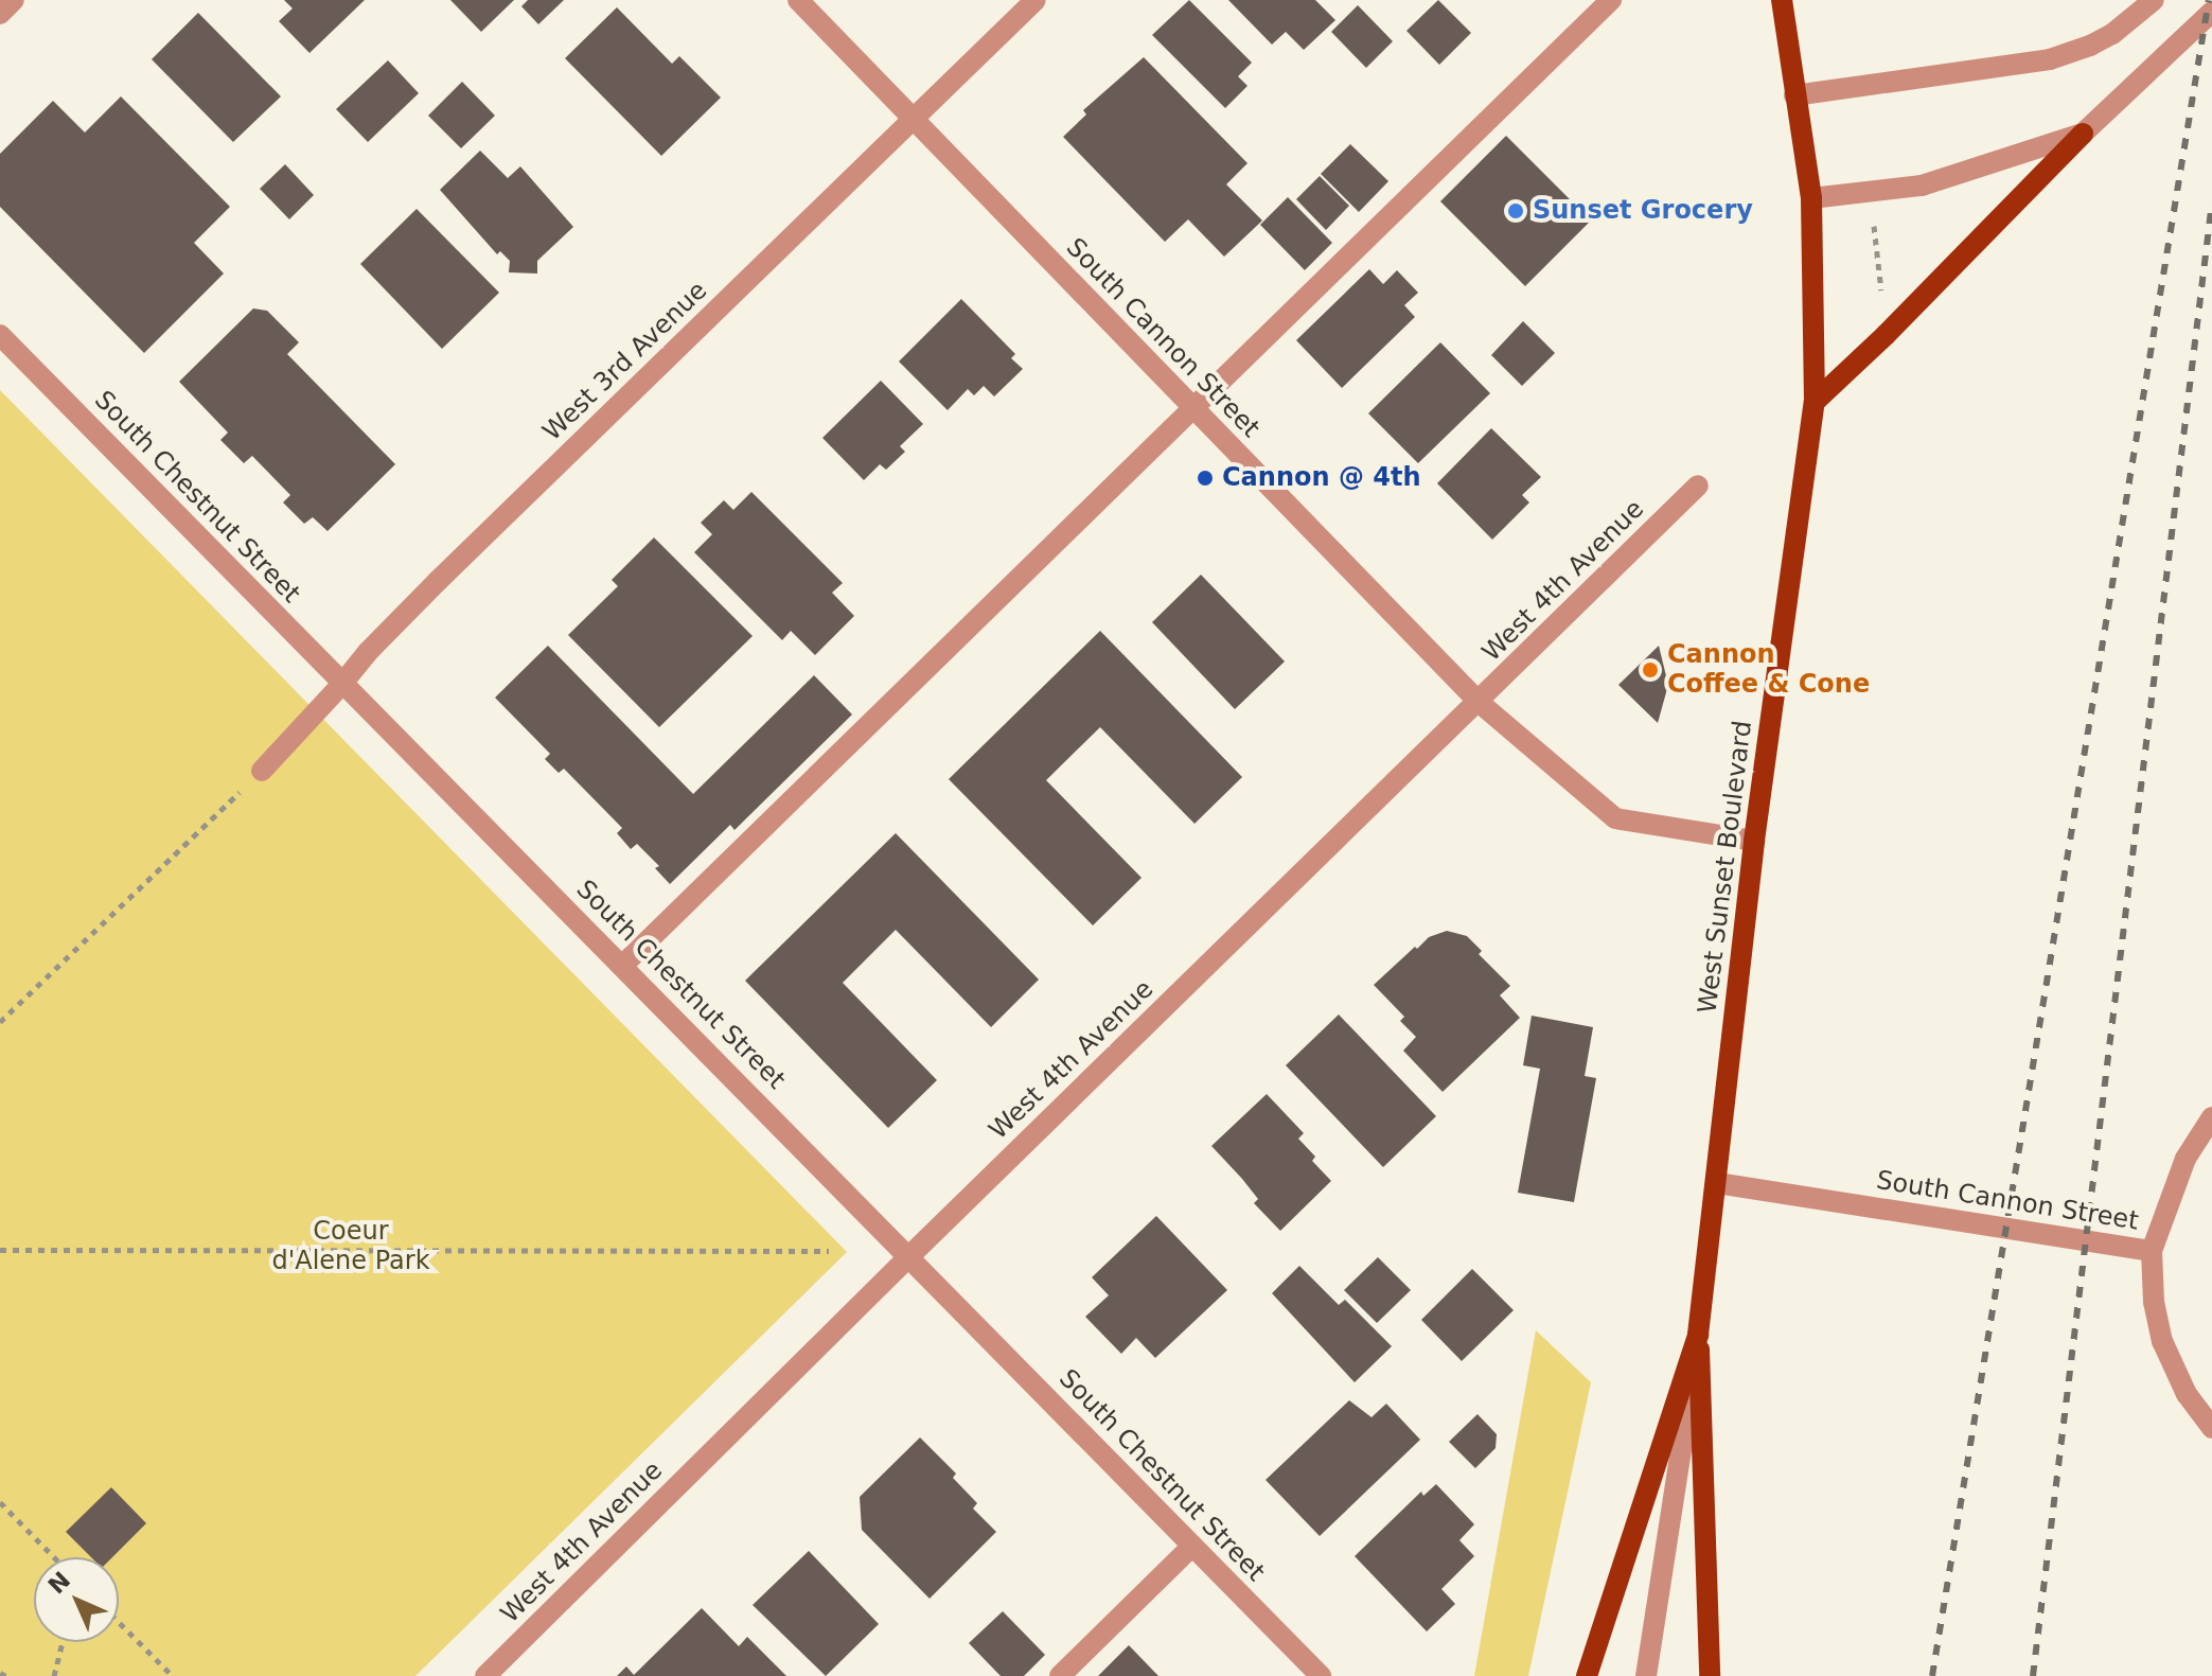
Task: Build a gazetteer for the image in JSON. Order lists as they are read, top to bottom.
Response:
{
  "streets": {
    "main road": ["West Sunset Boulevard"],
    "street": [
      "South Cannon Street",
      "West 3rd Avenue",
      "South Chestnut Street",
      "West 4th Avenue"
    ]
  },
  "crossings": [
    ["South Cannon Street", "West 3rd Avenue"],
    ["South Cannon Street", "West 4th Avenue"],
    ["South Cannon Street", "West Sunset Boulevard"],
    ["West 3rd Avenue", "South Chestnut Street"],
    ["South Chestnut Street", "West 4th Avenue"]
  ],
  "parks": ["Coeur d'Alene Park"],
  "places": ["Sunset Grocery", "Cannon @ 4th", "Cannon Coffee & Cone"],
  "north": "top left"
}
